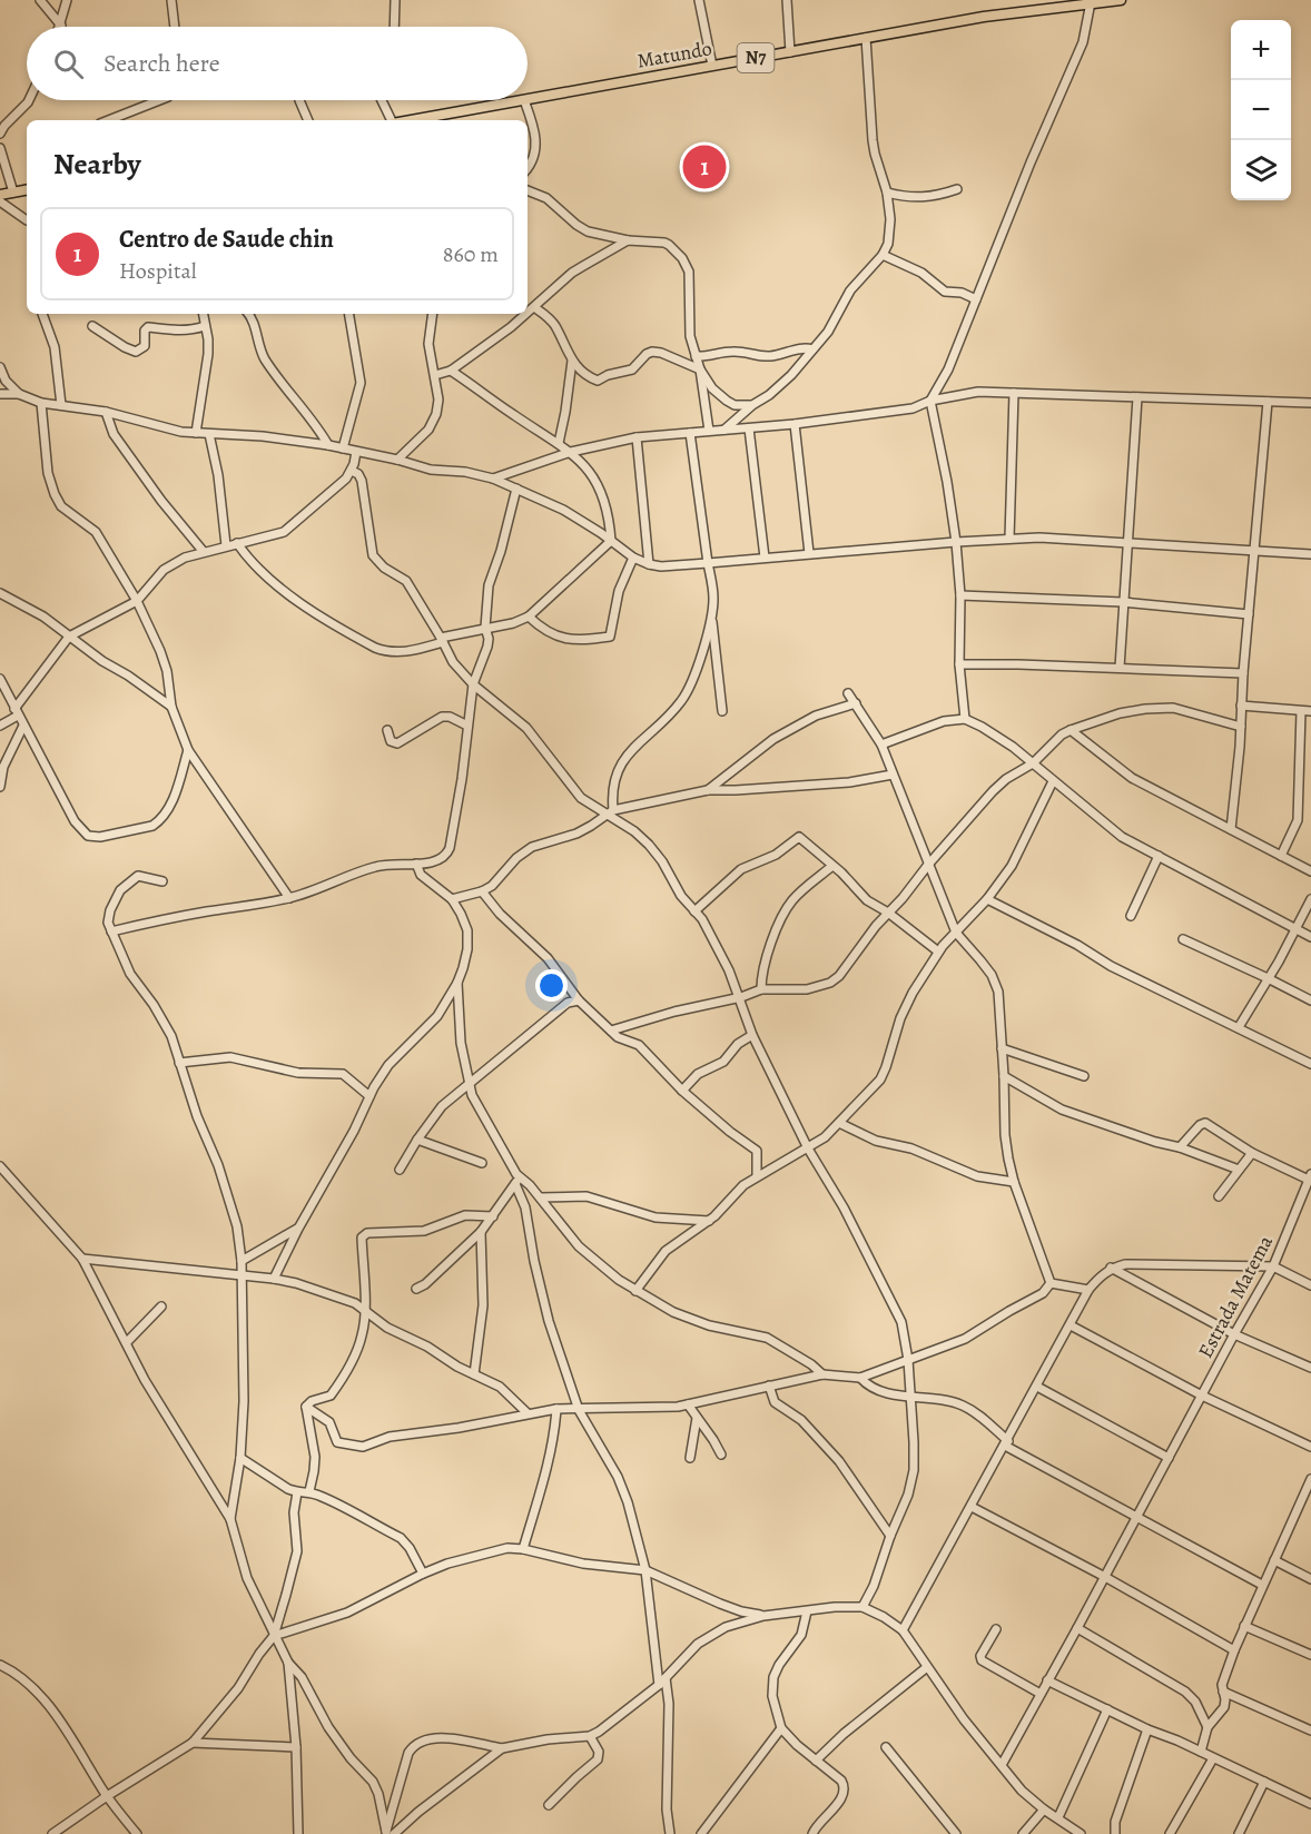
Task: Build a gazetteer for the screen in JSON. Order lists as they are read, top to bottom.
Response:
{
  "streets": {
    "main road": ["Matundo", "N7"],
    "street": ["Estrada Matema"]
  },
  "page": {
    "map_buttons": ["+", "−"],
    "search": "Search here",
    "heading": "Nearby",
    "pins": "1",
    "list": [
      {
        "mark": "1",
        "name": "Centro de Saude chin",
        "note": "Hospital",
        "value": "860 m"
      }
    ]
  }
}
